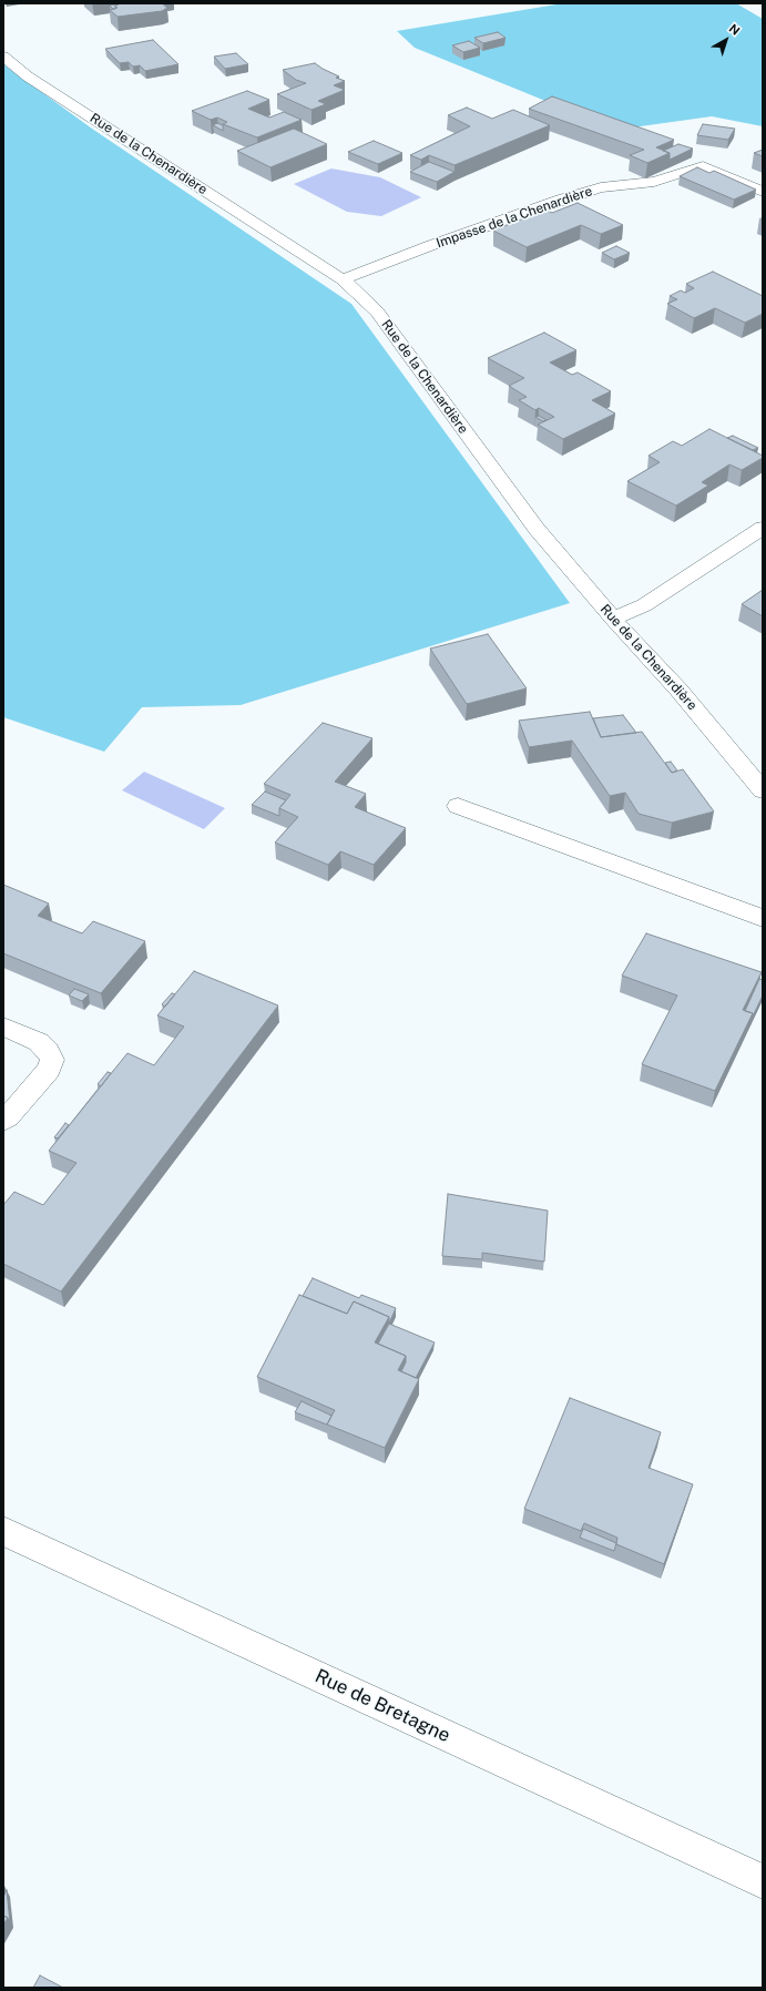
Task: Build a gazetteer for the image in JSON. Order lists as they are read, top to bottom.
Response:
{
  "streets": {
    "street": ["Rue de la Chenardière", "Impasse de la Chenardière", "Rue de Bretagne"]
  },
  "crossings": [
    ["Rue de la Chenardière", "Impasse de la Chenardière"]
  ],
  "north": "top right"
}
